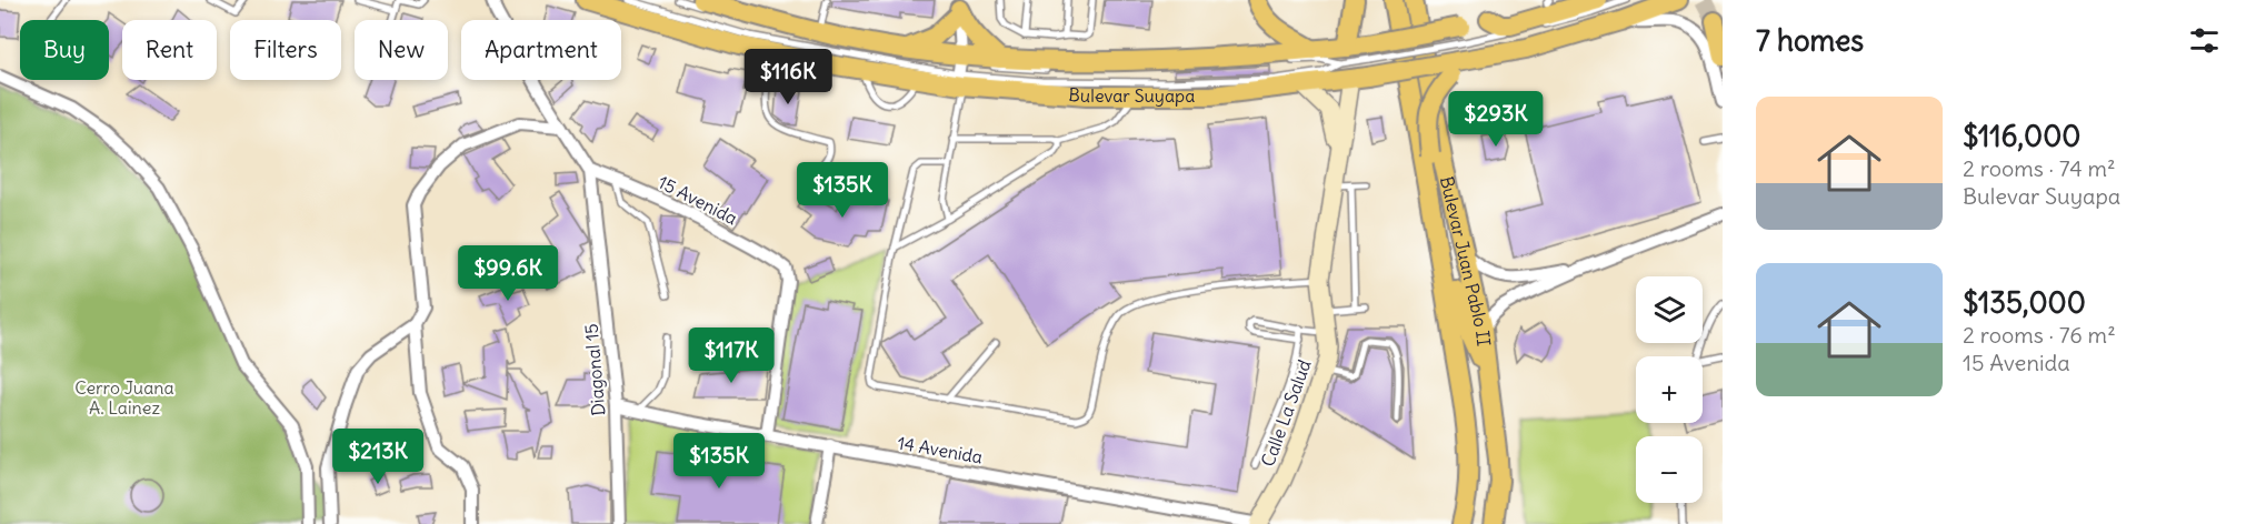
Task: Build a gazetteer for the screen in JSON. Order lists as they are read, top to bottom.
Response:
{
  "streets": {
    "main road": ["Bulevar Suyapa", "Bulevar Juan Pablo II", "Calle La Salud"],
    "street": ["15 Avenida", "Diagonal 15", "14 Avenida"]
  },
  "crossings": [
    ["Bulevar Suyapa", "Calle La Salud"],
    ["15 Avenida", "Diagonal 15"],
    ["Diagonal 15", "14 Avenida"],
    ["Calle La Salud", "14 Avenida"]
  ],
  "parks": ["Cerro Juana A. Lainez"],
  "page": {
    "heading": "7 homes",
    "chip": [
      "Buy",
      "Rent",
      "Filters",
      "New",
      "Apartment"
    ],
    "price": [
      "$116K",
      "$293K",
      "$135K",
      "$99.6K",
      "$117K",
      "$213K",
      "$135K"
    ],
    "list": [
      {
        "name": "$116,000",
        "note": "2 rooms · 74 m² · Bulevar Suyapa"
      },
      {
        "name": "$135,000",
        "note": "2 rooms · 76 m² · 15 Avenida"
      }
    ],
    "map_buttons": ["+", "−"]
  }
}
